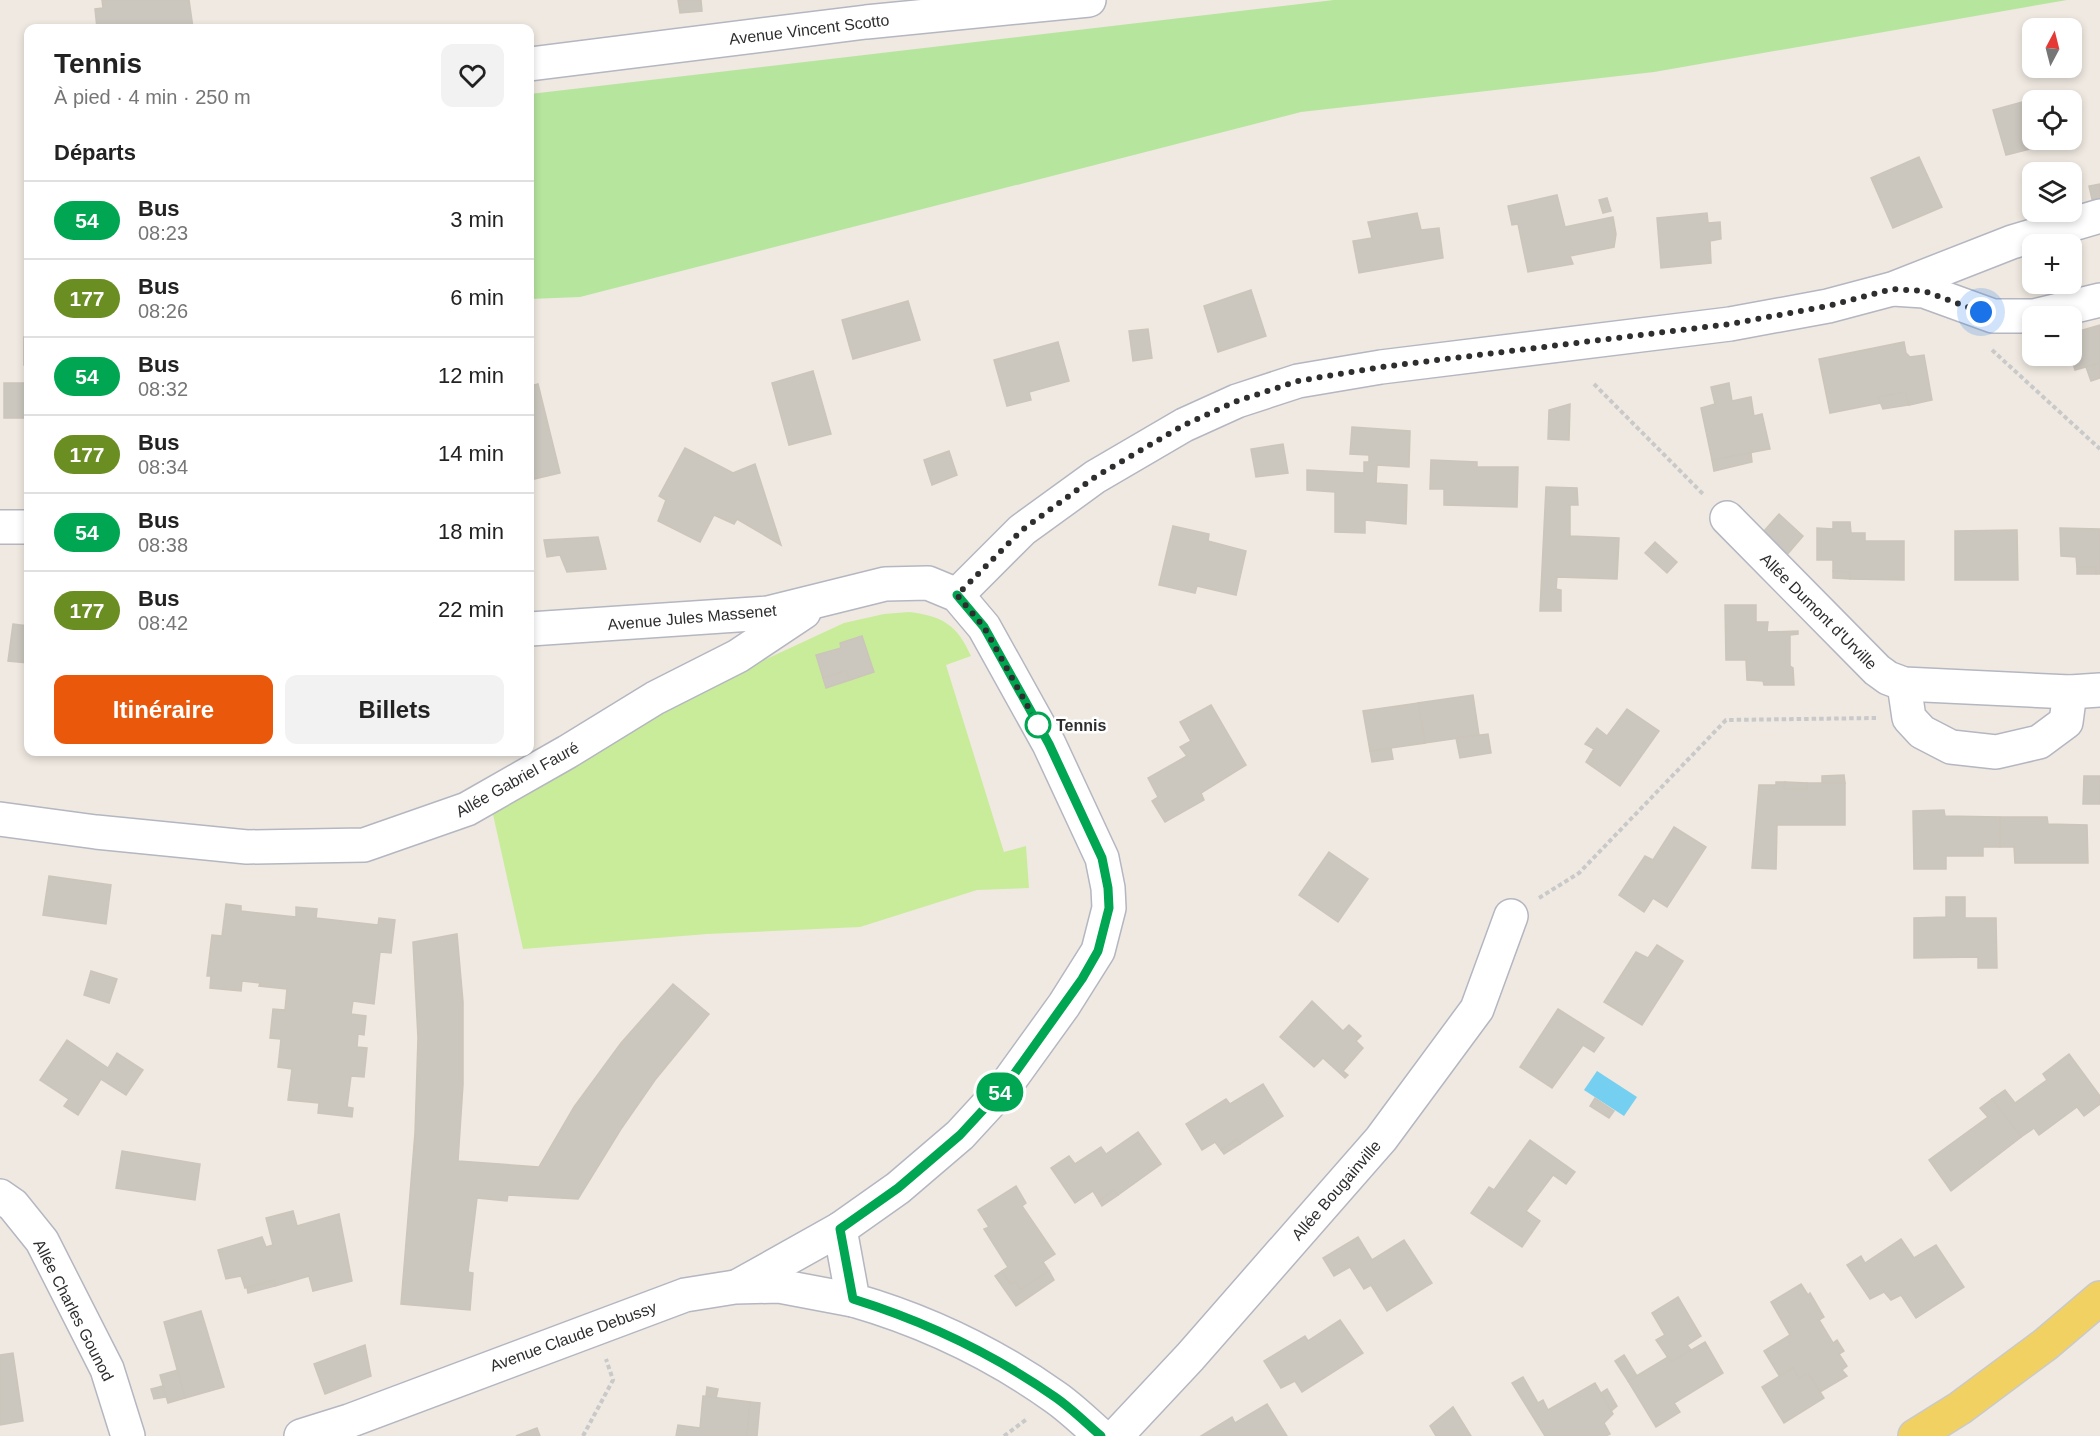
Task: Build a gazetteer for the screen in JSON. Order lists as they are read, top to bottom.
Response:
{
  "streets": {
    "street": [
      "Avenue Vincent Scotto",
      "Allée Dumont d'Urville",
      "Avenue Jules Massenet",
      "Allée Gabriel Fauré",
      "Allée Bougainville",
      "Allée Charles Gounod",
      "Avenue Claude Debussy"
    ]
  },
  "crossings": [
    ["Avenue Jules Massenet", "Allée Gabriel Fauré"]
  ],
  "places": ["Tennis"],
  "lines": ["bus line 54"],
  "north": "top",
  "page": {
    "on_map": "54",
    "map_buttons": ["+", "−"],
    "heading": [
      ["Tennis", "À pied · 4 min · 250 m"],
      "Départs"
    ],
    "list": [
      {
        "mark": "54",
        "name": "Bus",
        "note": "08:23",
        "value": "3 min"
      },
      {
        "mark": "177",
        "name": "Bus",
        "note": "08:26",
        "value": "6 min"
      },
      {
        "mark": "54",
        "name": "Bus",
        "note": "08:32",
        "value": "12 min"
      },
      {
        "mark": "177",
        "name": "Bus",
        "note": "08:34",
        "value": "14 min"
      },
      {
        "mark": "54",
        "name": "Bus",
        "note": "08:38",
        "value": "18 min"
      },
      {
        "mark": "177",
        "name": "Bus",
        "note": "08:42",
        "value": "22 min"
      }
    ],
    "buttons": ["Itinéraire", "Billets"]
  }
}
